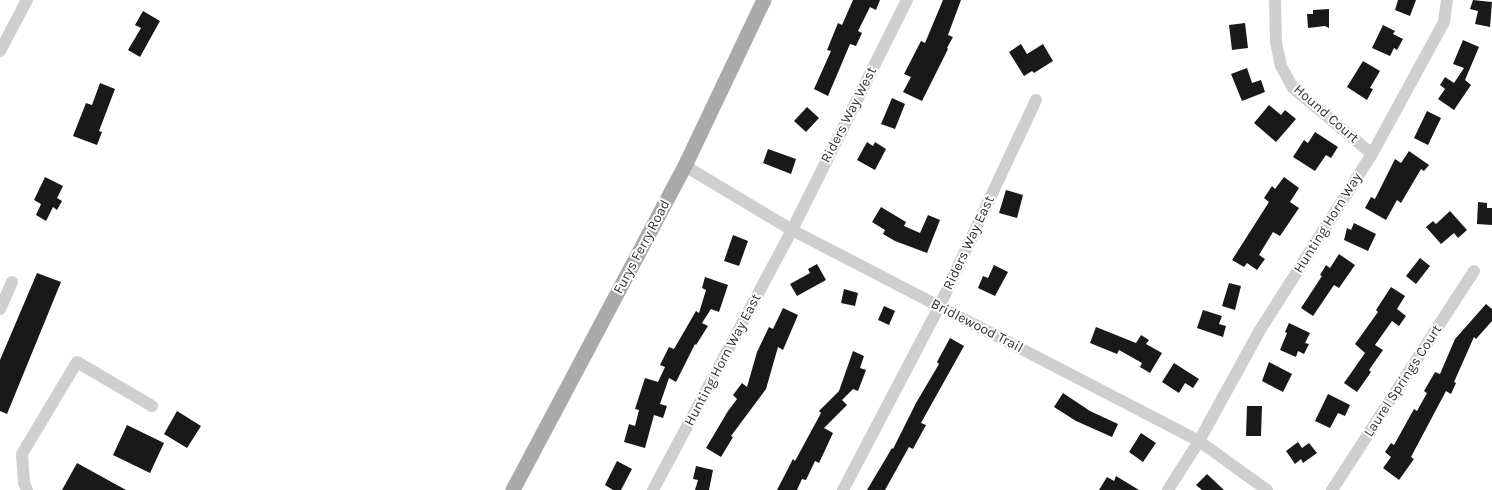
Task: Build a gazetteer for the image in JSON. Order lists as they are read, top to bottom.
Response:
{
  "streets": {
    "main road": ["Furys Ferry Road"],
    "street": [
      "Hound Court",
      "Riders Way West",
      "Hunting Horn Way",
      "Riders Way East",
      "Bridlewood Trail",
      "Hunting Horn Way East",
      "Laurel Springs Court"
    ]
  },
  "crossings": [
    ["Hound Court", "Hunting Horn Way"],
    ["Riders Way West", "Bridlewood Trail"],
    ["Riders Way West", "Hunting Horn Way East"],
    ["Hunting Horn Way", "Bridlewood Trail"],
    ["Riders Way East", "Bridlewood Trail"],
    ["Furys Ferry Road", "Bridlewood Trail"],
    ["Bridlewood Trail", "Hunting Horn Way East"]
  ]
}
